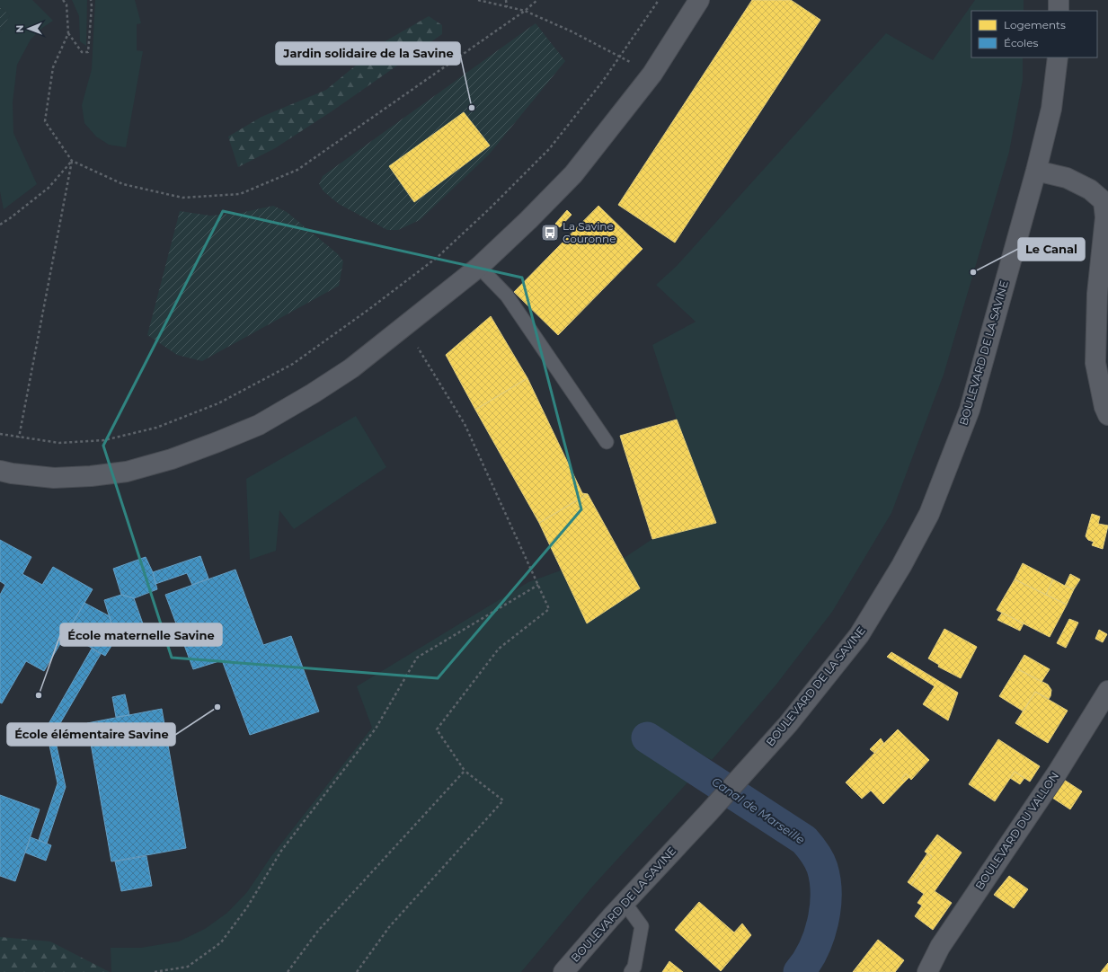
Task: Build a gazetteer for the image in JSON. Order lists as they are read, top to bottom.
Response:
{
  "streets": {
    "street": ["BOULEVARD DE LA SAVINE", "BOULEVARD DU VALLON"]
  },
  "water": ["Canal de Marseille"],
  "places": {
    "other": [
      "Jardin solidaire de la Savine",
      "Le Canal",
      "École maternelle Savine",
      "École élémentaire Savine"
    ],
    "bus stop": ["La Savine Couronne"]
  },
  "legend": ["Logements", "Écoles"],
  "north": "left"
}
